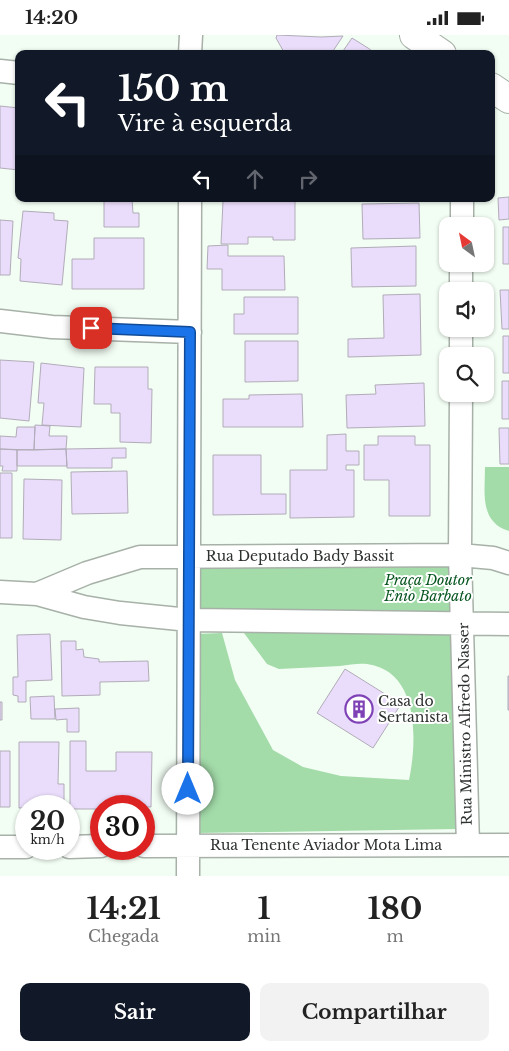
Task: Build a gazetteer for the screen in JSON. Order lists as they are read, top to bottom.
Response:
{
  "streets": {
    "street": ["Rua Deputado Bady Bassit", "Rua Ministro Alfredo Nasser", "Rua Tenente Aviador Mota Lima"]
  },
  "crossings": [
    ["Rua Deputado Bady Bassit", "Rua Ministro Alfredo Nasser"],
    ["Rua Ministro Alfredo Nasser", "Rua Tenente Aviador Mota Lima"]
  ],
  "parks": ["Praça Doutor Enio Barbato"],
  "places": {
    "building": ["Casa do Sertanista"]
  },
  "north": "top left",
  "page": {
    "status": "14:20",
    "turn": ["150 m", "Vire à esquerda"],
    "speed": "20 km/h",
    "limit": "30",
    "eta": [
      "14:21",
      "Chegada",
      "1",
      "min",
      "180",
      "m"
    ],
    "buttons": ["Sair", "Compartilhar"]
  }
}
